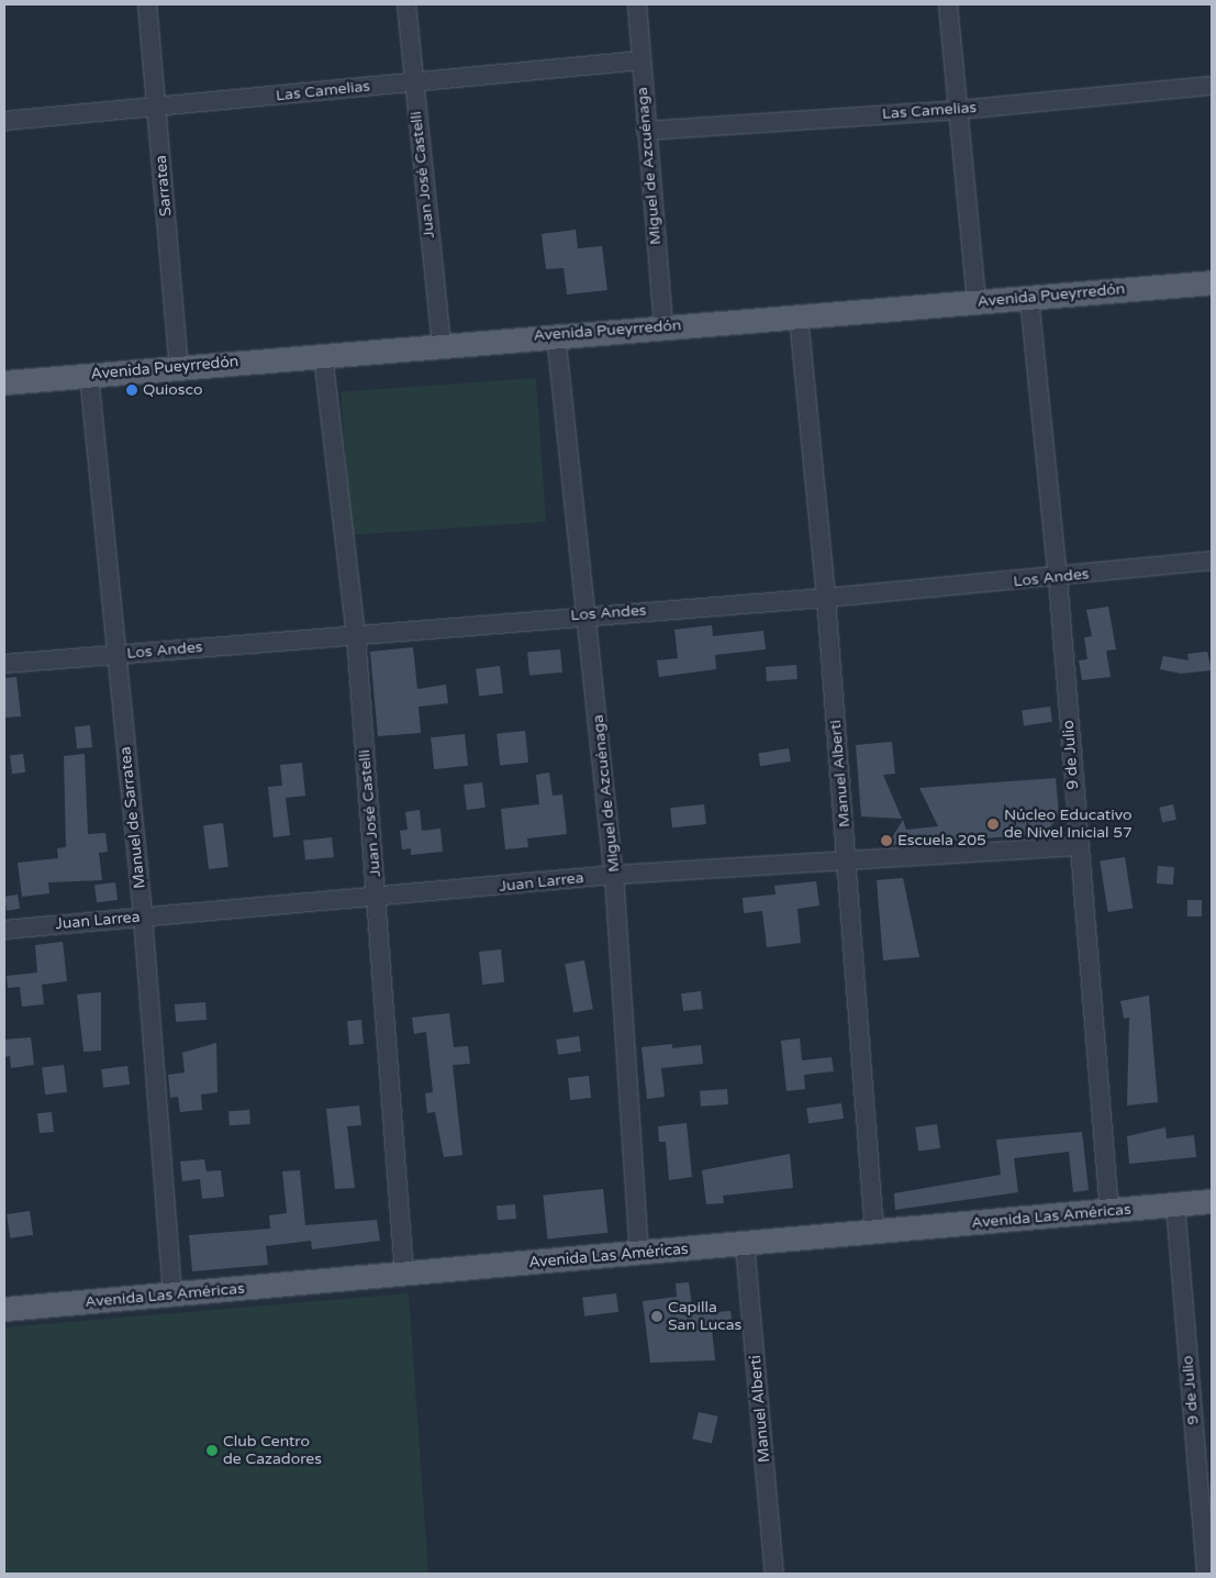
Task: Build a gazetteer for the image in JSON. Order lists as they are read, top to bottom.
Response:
{
  "streets": {
    "main road": ["Avenida Pueyrredón", "Avenida Las Américas"],
    "street": [
      "Las Camelias",
      "Miguel de Azcuénaga",
      "Juan José Castelli",
      "Sarratea",
      "Los Andes",
      "9 de Julio",
      "Manuel Alberti",
      "Manuel de Sarratea",
      "Juan Larrea"
    ]
  },
  "crossings": [
    ["Las Camelias", "Miguel de Azcuénaga"],
    ["Las Camelias", "Juan José Castelli"],
    ["Las Camelias", "Sarratea"],
    ["Miguel de Azcuénaga", "Avenida Pueyrredón"],
    ["Miguel de Azcuénaga", "Los Andes"],
    ["Miguel de Azcuénaga", "Juan Larrea"],
    ["Miguel de Azcuénaga", "Avenida Las Américas"],
    ["Juan José Castelli", "Avenida Pueyrredón"],
    ["Juan José Castelli", "Los Andes"],
    ["Juan José Castelli", "Juan Larrea"],
    ["Juan José Castelli", "Avenida Las Américas"],
    ["Sarratea", "Avenida Pueyrredón"],
    ["Avenida Pueyrredón", "9 de Julio"],
    ["Avenida Pueyrredón", "Manuel Alberti"],
    ["Avenida Pueyrredón", "Manuel de Sarratea"],
    ["Los Andes", "9 de Julio"],
    ["Los Andes", "Manuel Alberti"],
    ["Los Andes", "Manuel de Sarratea"],
    ["9 de Julio", "Juan Larrea"],
    ["9 de Julio", "Avenida Las Américas"],
    ["Manuel Alberti", "Juan Larrea"],
    ["Manuel Alberti", "Avenida Las Américas"],
    ["Manuel de Sarratea", "Juan Larrea"],
    ["Manuel de Sarratea", "Avenida Las Américas"]
  ],
  "places": [
    "Quiosco",
    "Núcleo Educativo de Nivel Inicial 57",
    "Escuela 205",
    "Capilla San Lucas",
    "Club Centro de Cazadores"
  ]
}
